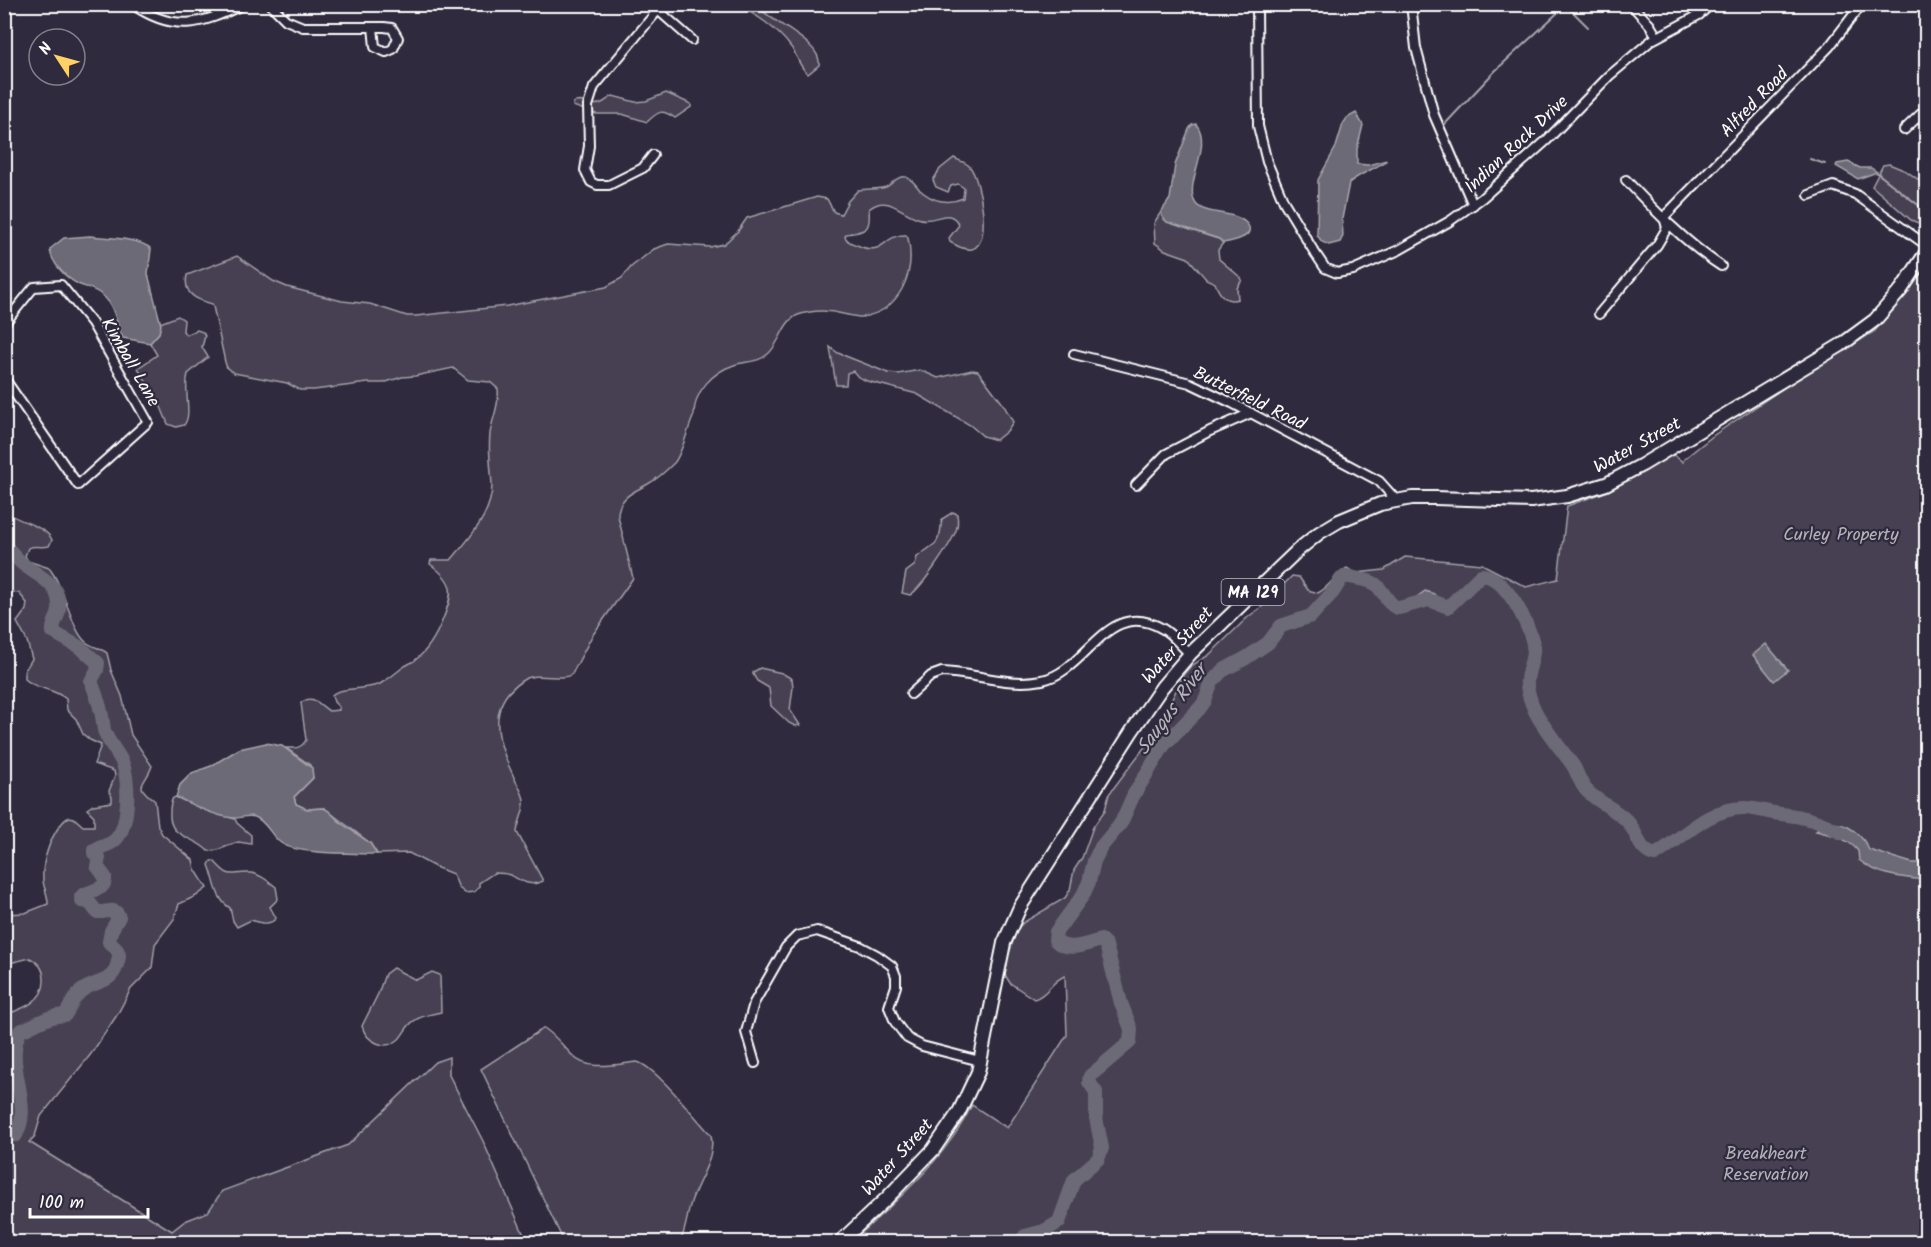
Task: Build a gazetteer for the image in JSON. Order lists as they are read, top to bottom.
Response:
{
  "streets": {
    "main road": ["Water Street", "MA 129"],
    "street": [
      "Alfred Road",
      "Indian Rock Drive",
      "Kimball Lane",
      "Butterfield Road"
    ]
  },
  "crossings": [
    ["Butterfield Road", "Water Street"]
  ],
  "water": ["Saugus River"],
  "parks": ["Curley Property", "Breakheart Reservation"],
  "scale_bar": "100 m",
  "north": "top left"
}
